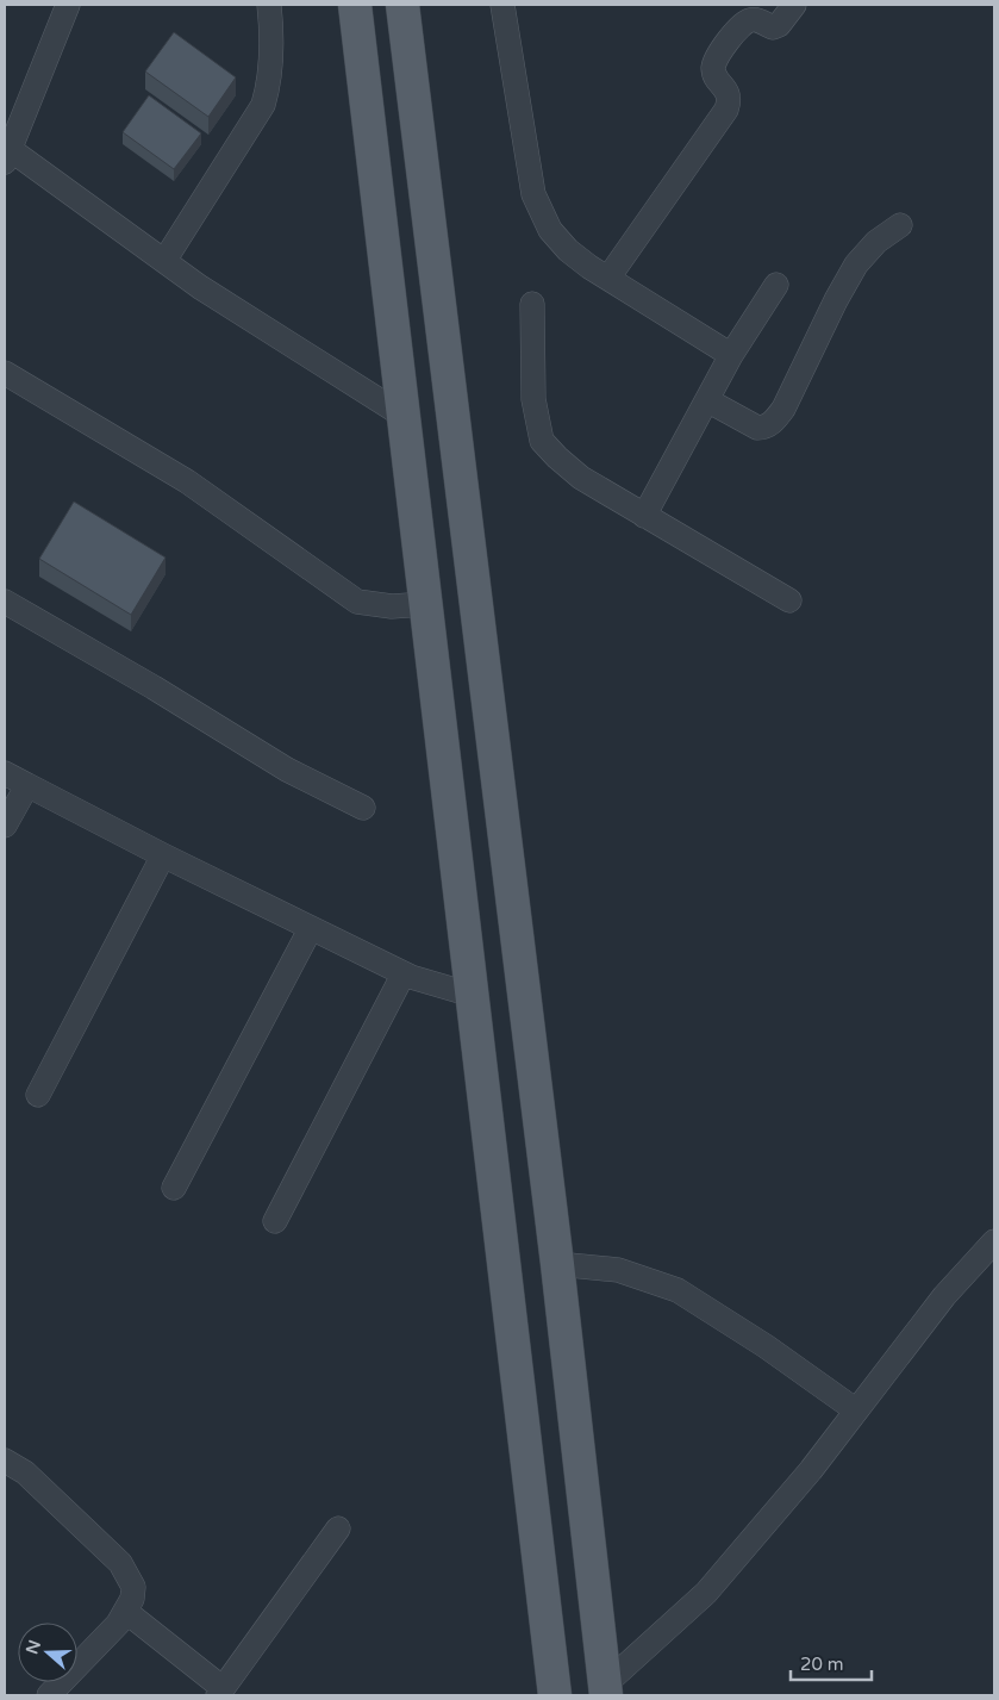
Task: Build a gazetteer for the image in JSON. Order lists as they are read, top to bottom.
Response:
{
  "scale_bar": "20 m",
  "north": "left"
}
